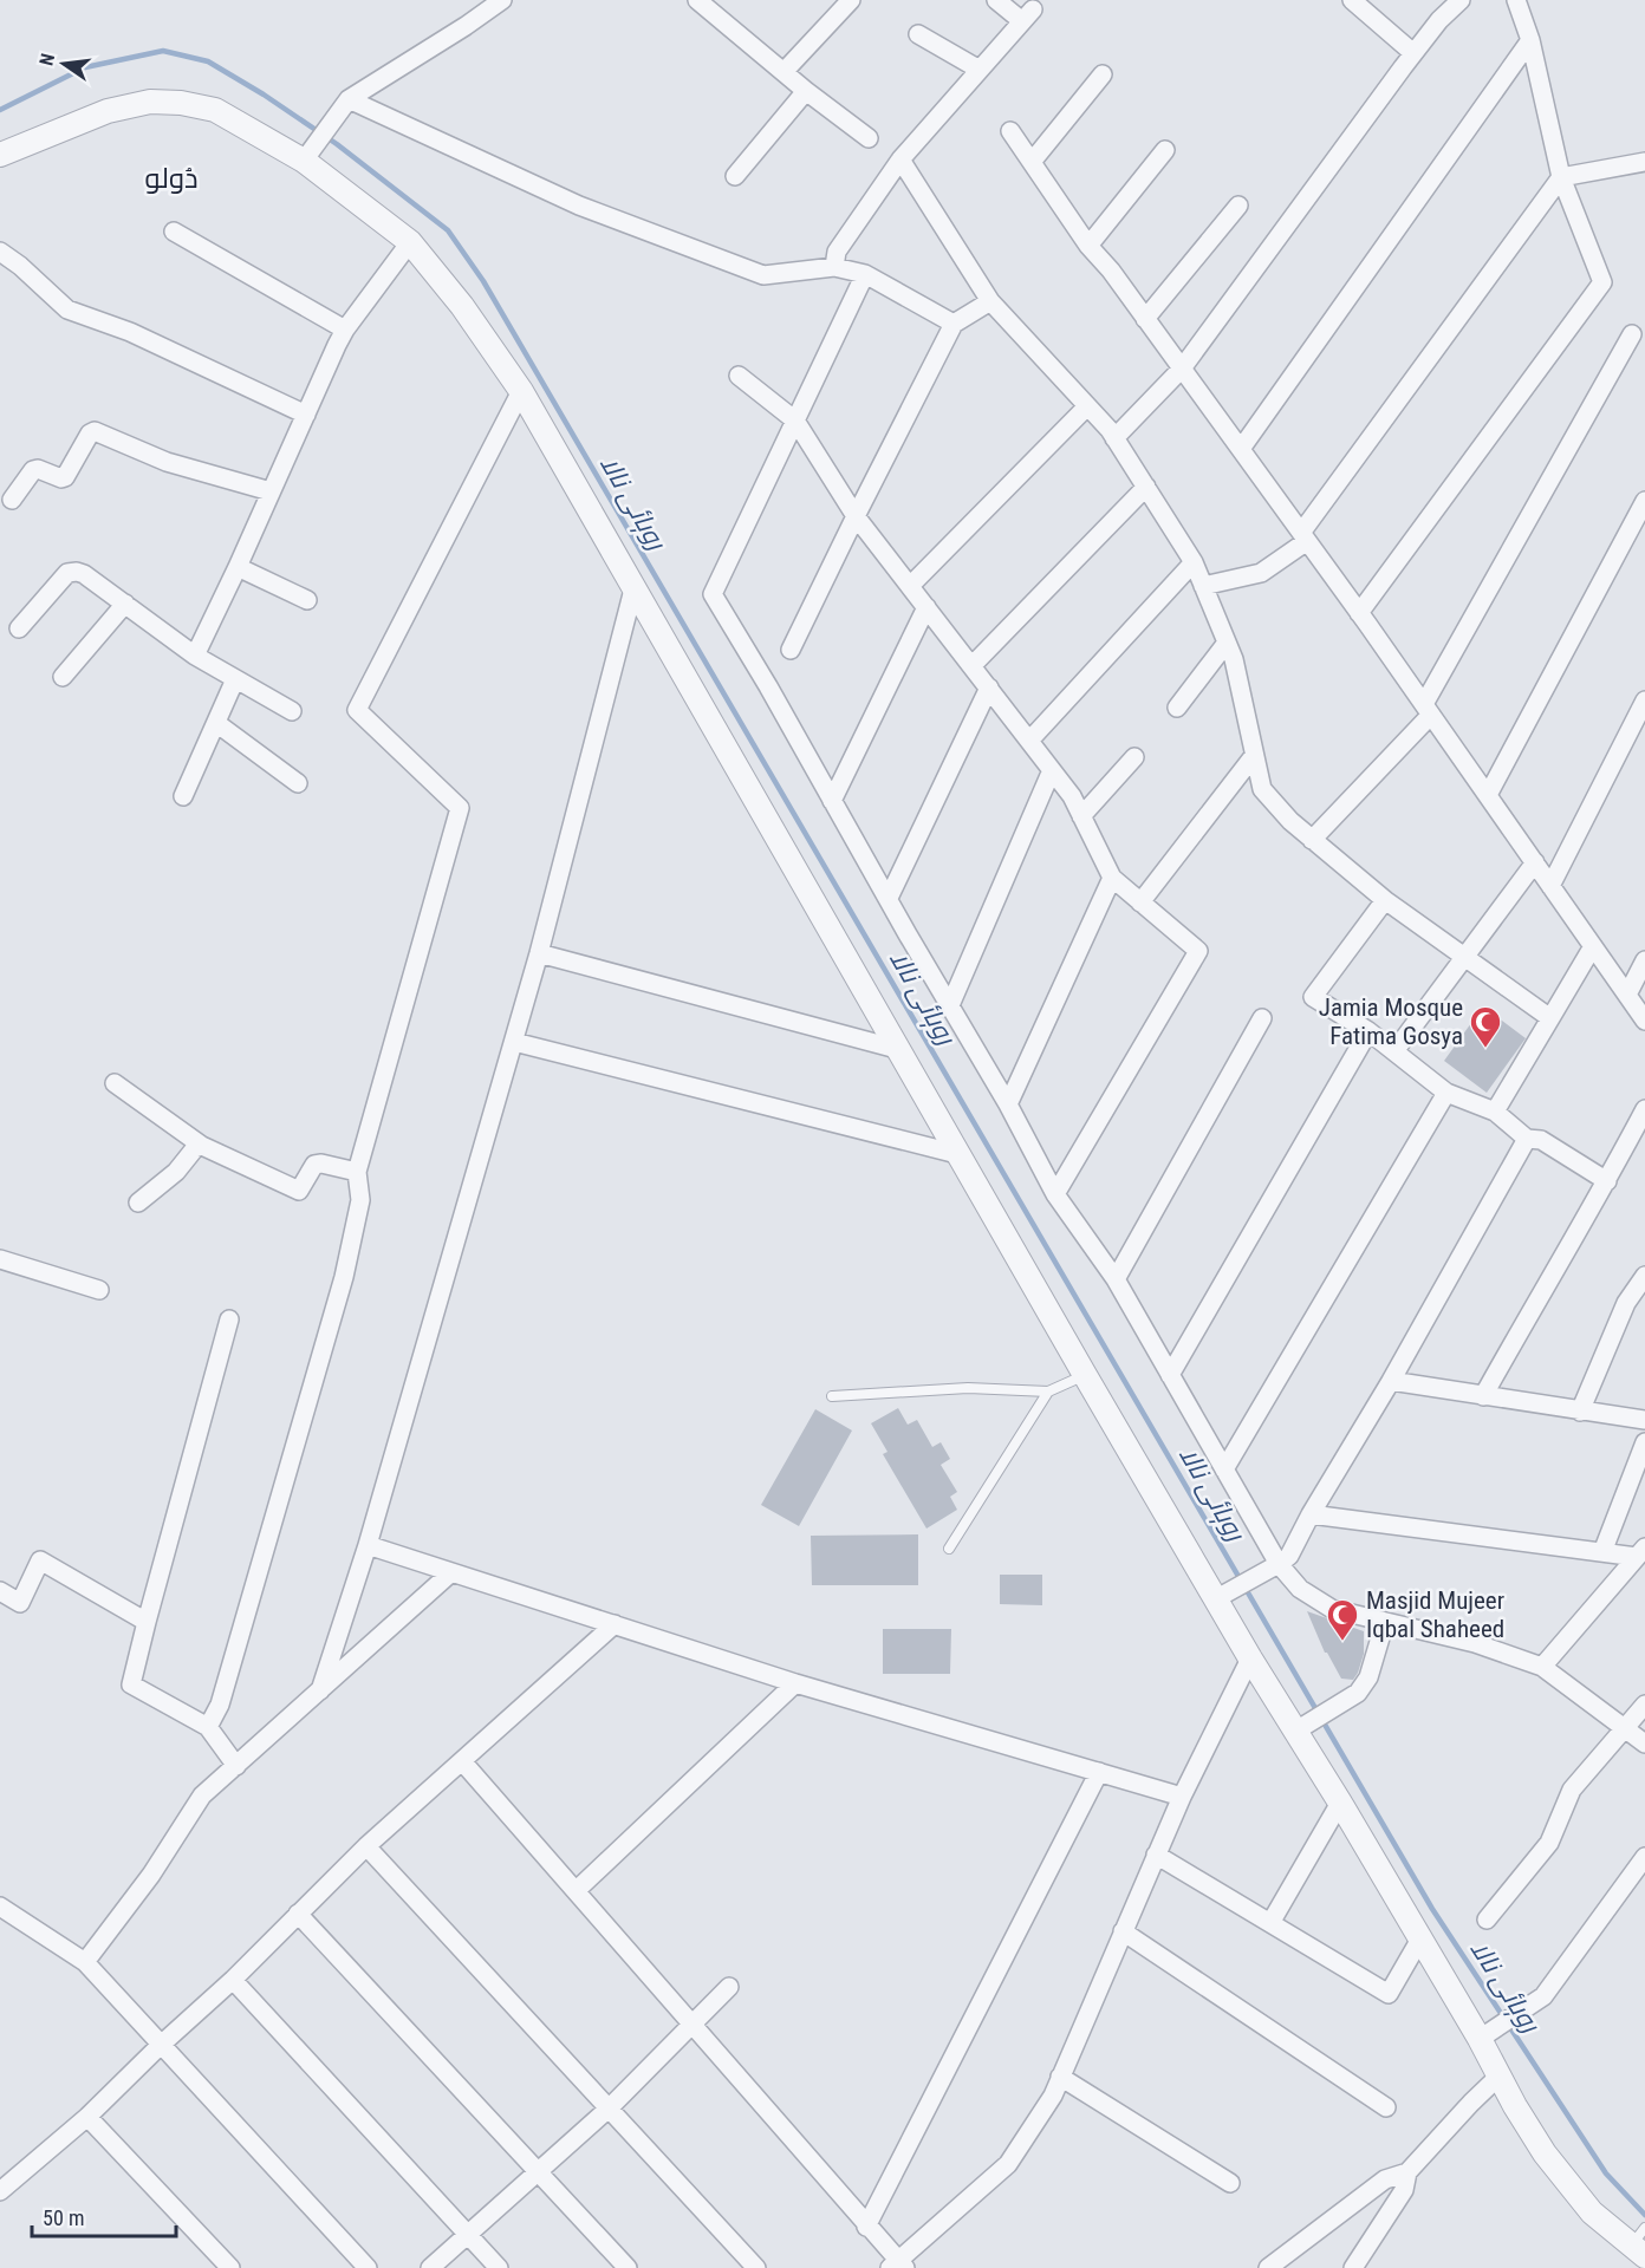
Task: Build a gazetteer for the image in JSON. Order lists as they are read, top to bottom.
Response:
{
  "districts": ["دُولو"],
  "water": ["روہائی نالا"],
  "places": {
    "mosque": ["Jamia Mosque Fatima Gosya", "Masjid Mujeer Iqbal Shaheed"]
  },
  "scale_bar": "50 m",
  "north": "left"
}
